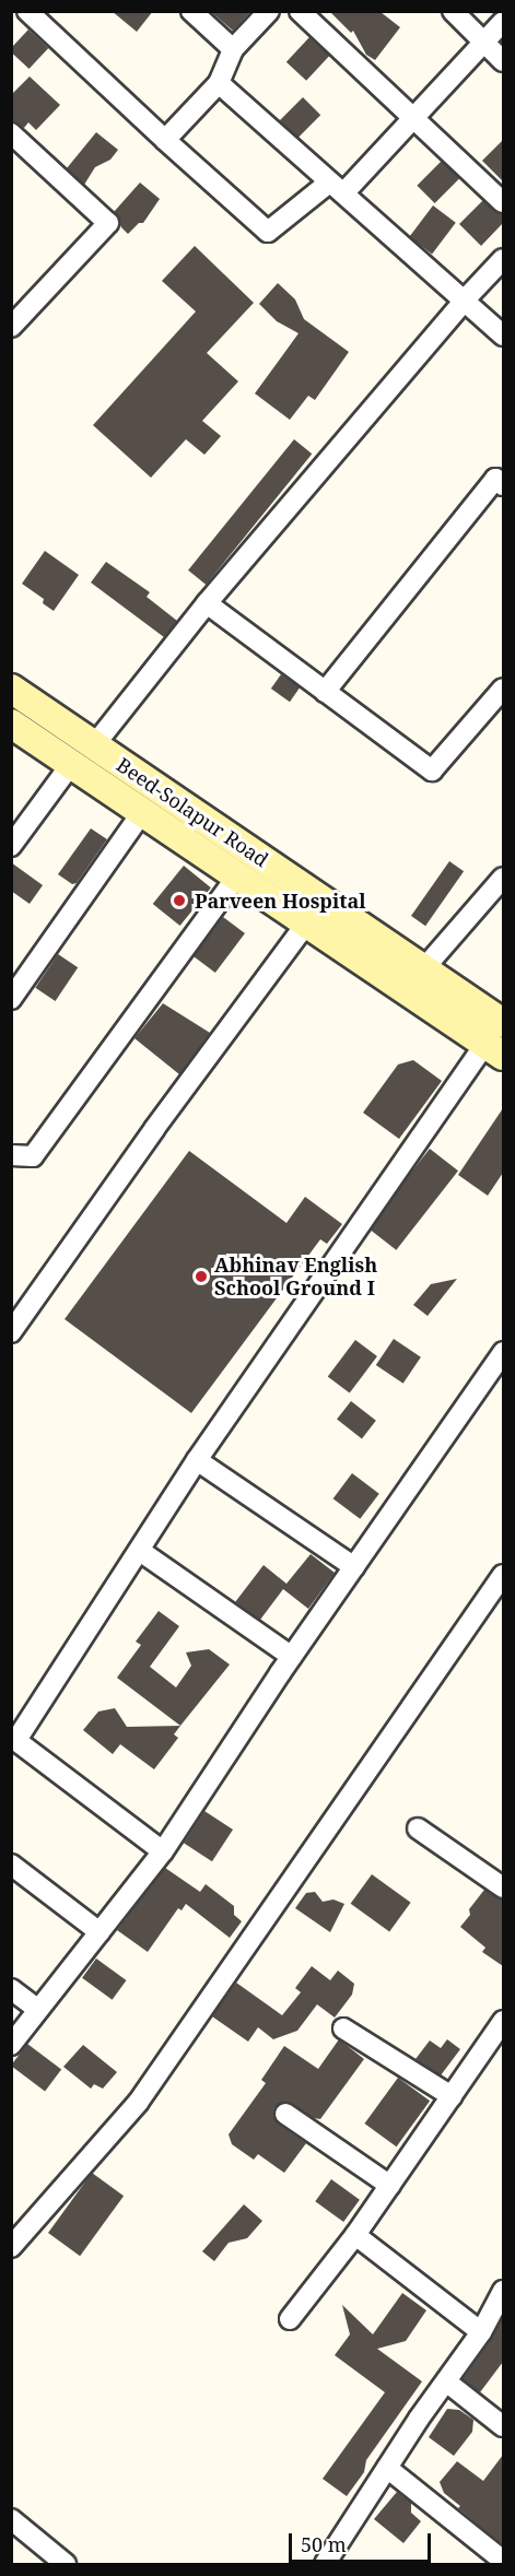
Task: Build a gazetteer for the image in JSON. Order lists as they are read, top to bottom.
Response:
{
  "streets": {
    "main road": ["Beed-Solapur Road"]
  },
  "places": ["Parveen Hospital", "Abhinav English School Ground I"],
  "scale_bar": "50 m"
}
